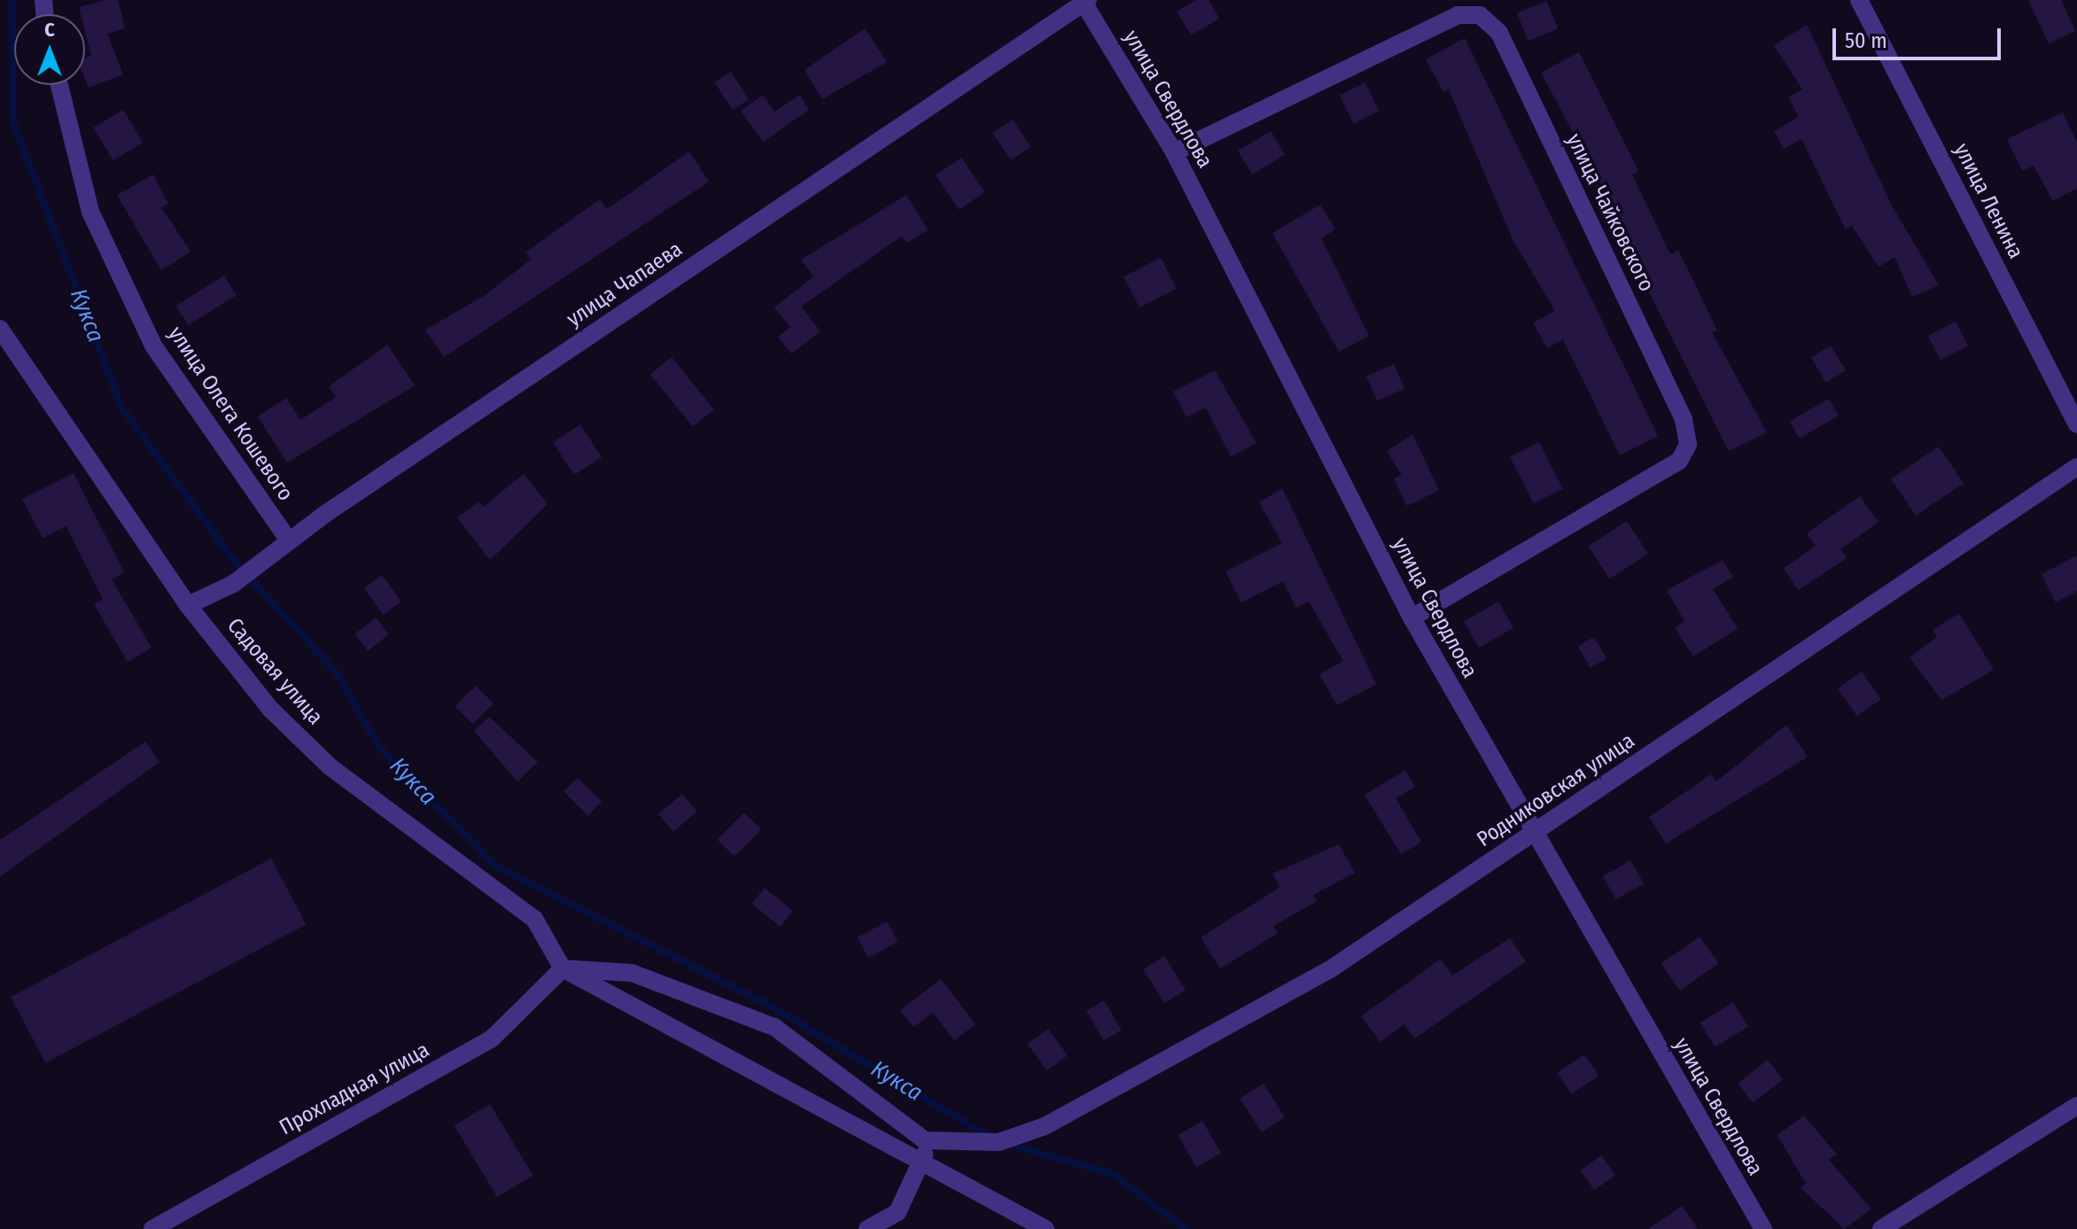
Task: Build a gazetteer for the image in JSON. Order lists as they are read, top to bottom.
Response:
{
  "streets": {
    "street": [
      "улица Свердлова",
      "улица Ленина",
      "улица Чайковского",
      "улица Чапаева",
      "улица Олега Кошевого",
      "Садовая улица",
      "Родниковская улица",
      "Прохладная улица"
    ]
  },
  "crossings": [
    ["улица Свердлова", "улица Чайковского"],
    ["улица Свердлова", "улица Чапаева"],
    ["улица Свердлова", "Родниковская улица"],
    ["улица Чапаева", "улица Олега Кошевого"],
    ["улица Чапаева", "Садовая улица"],
    ["Садовая улица", "Прохладная улица"]
  ],
  "water": ["Кукса"],
  "scale_bar": "50 m",
  "north": "top"
}
